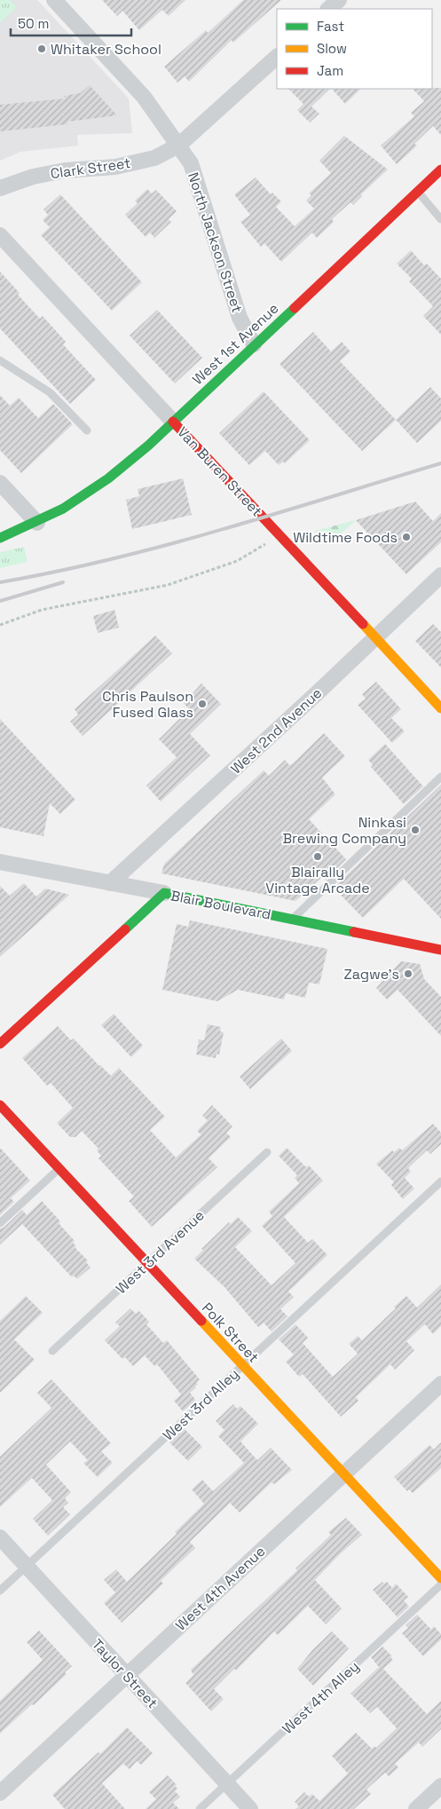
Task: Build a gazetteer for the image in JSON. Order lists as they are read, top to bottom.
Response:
{
  "streets": {
    "street": [
      "Clark Street",
      "North Jackson Street",
      "West 1st Avenue",
      "Van Buren Street",
      "West 2nd Avenue",
      "Blair Boulevard",
      "Polk Street",
      "West 4th Avenue",
      "Taylor Street"
    ],
    "lane": ["West 3rd Avenue", "West 3rd Alley", "West 4th Alley"]
  },
  "crossings": [
    ["Clark Street", "North Jackson Street"],
    ["North Jackson Street", "West 1st Avenue"],
    ["West 1st Avenue", "Van Buren Street"],
    ["Van Buren Street", "West 2nd Avenue"],
    ["West 2nd Avenue", "Blair Boulevard"],
    ["West 3rd Avenue", "Polk Street"],
    ["Polk Street", "West 3rd Alley"],
    ["Polk Street", "West 4th Avenue"],
    ["West 3rd Alley", "Taylor Street"],
    ["West 4th Avenue", "Taylor Street"],
    ["Taylor Street", "West 4th Alley"]
  ],
  "places": [
    "Whitaker School",
    "Wildtime Foods",
    "Chris Paulson Fused Glass",
    "Ninkasi Brewing Company",
    "Blairally Vintage Arcade",
    "Zagwe's"
  ],
  "legend": ["Fast", "Slow", "Jam"],
  "scale_bar": "50 m"
}
